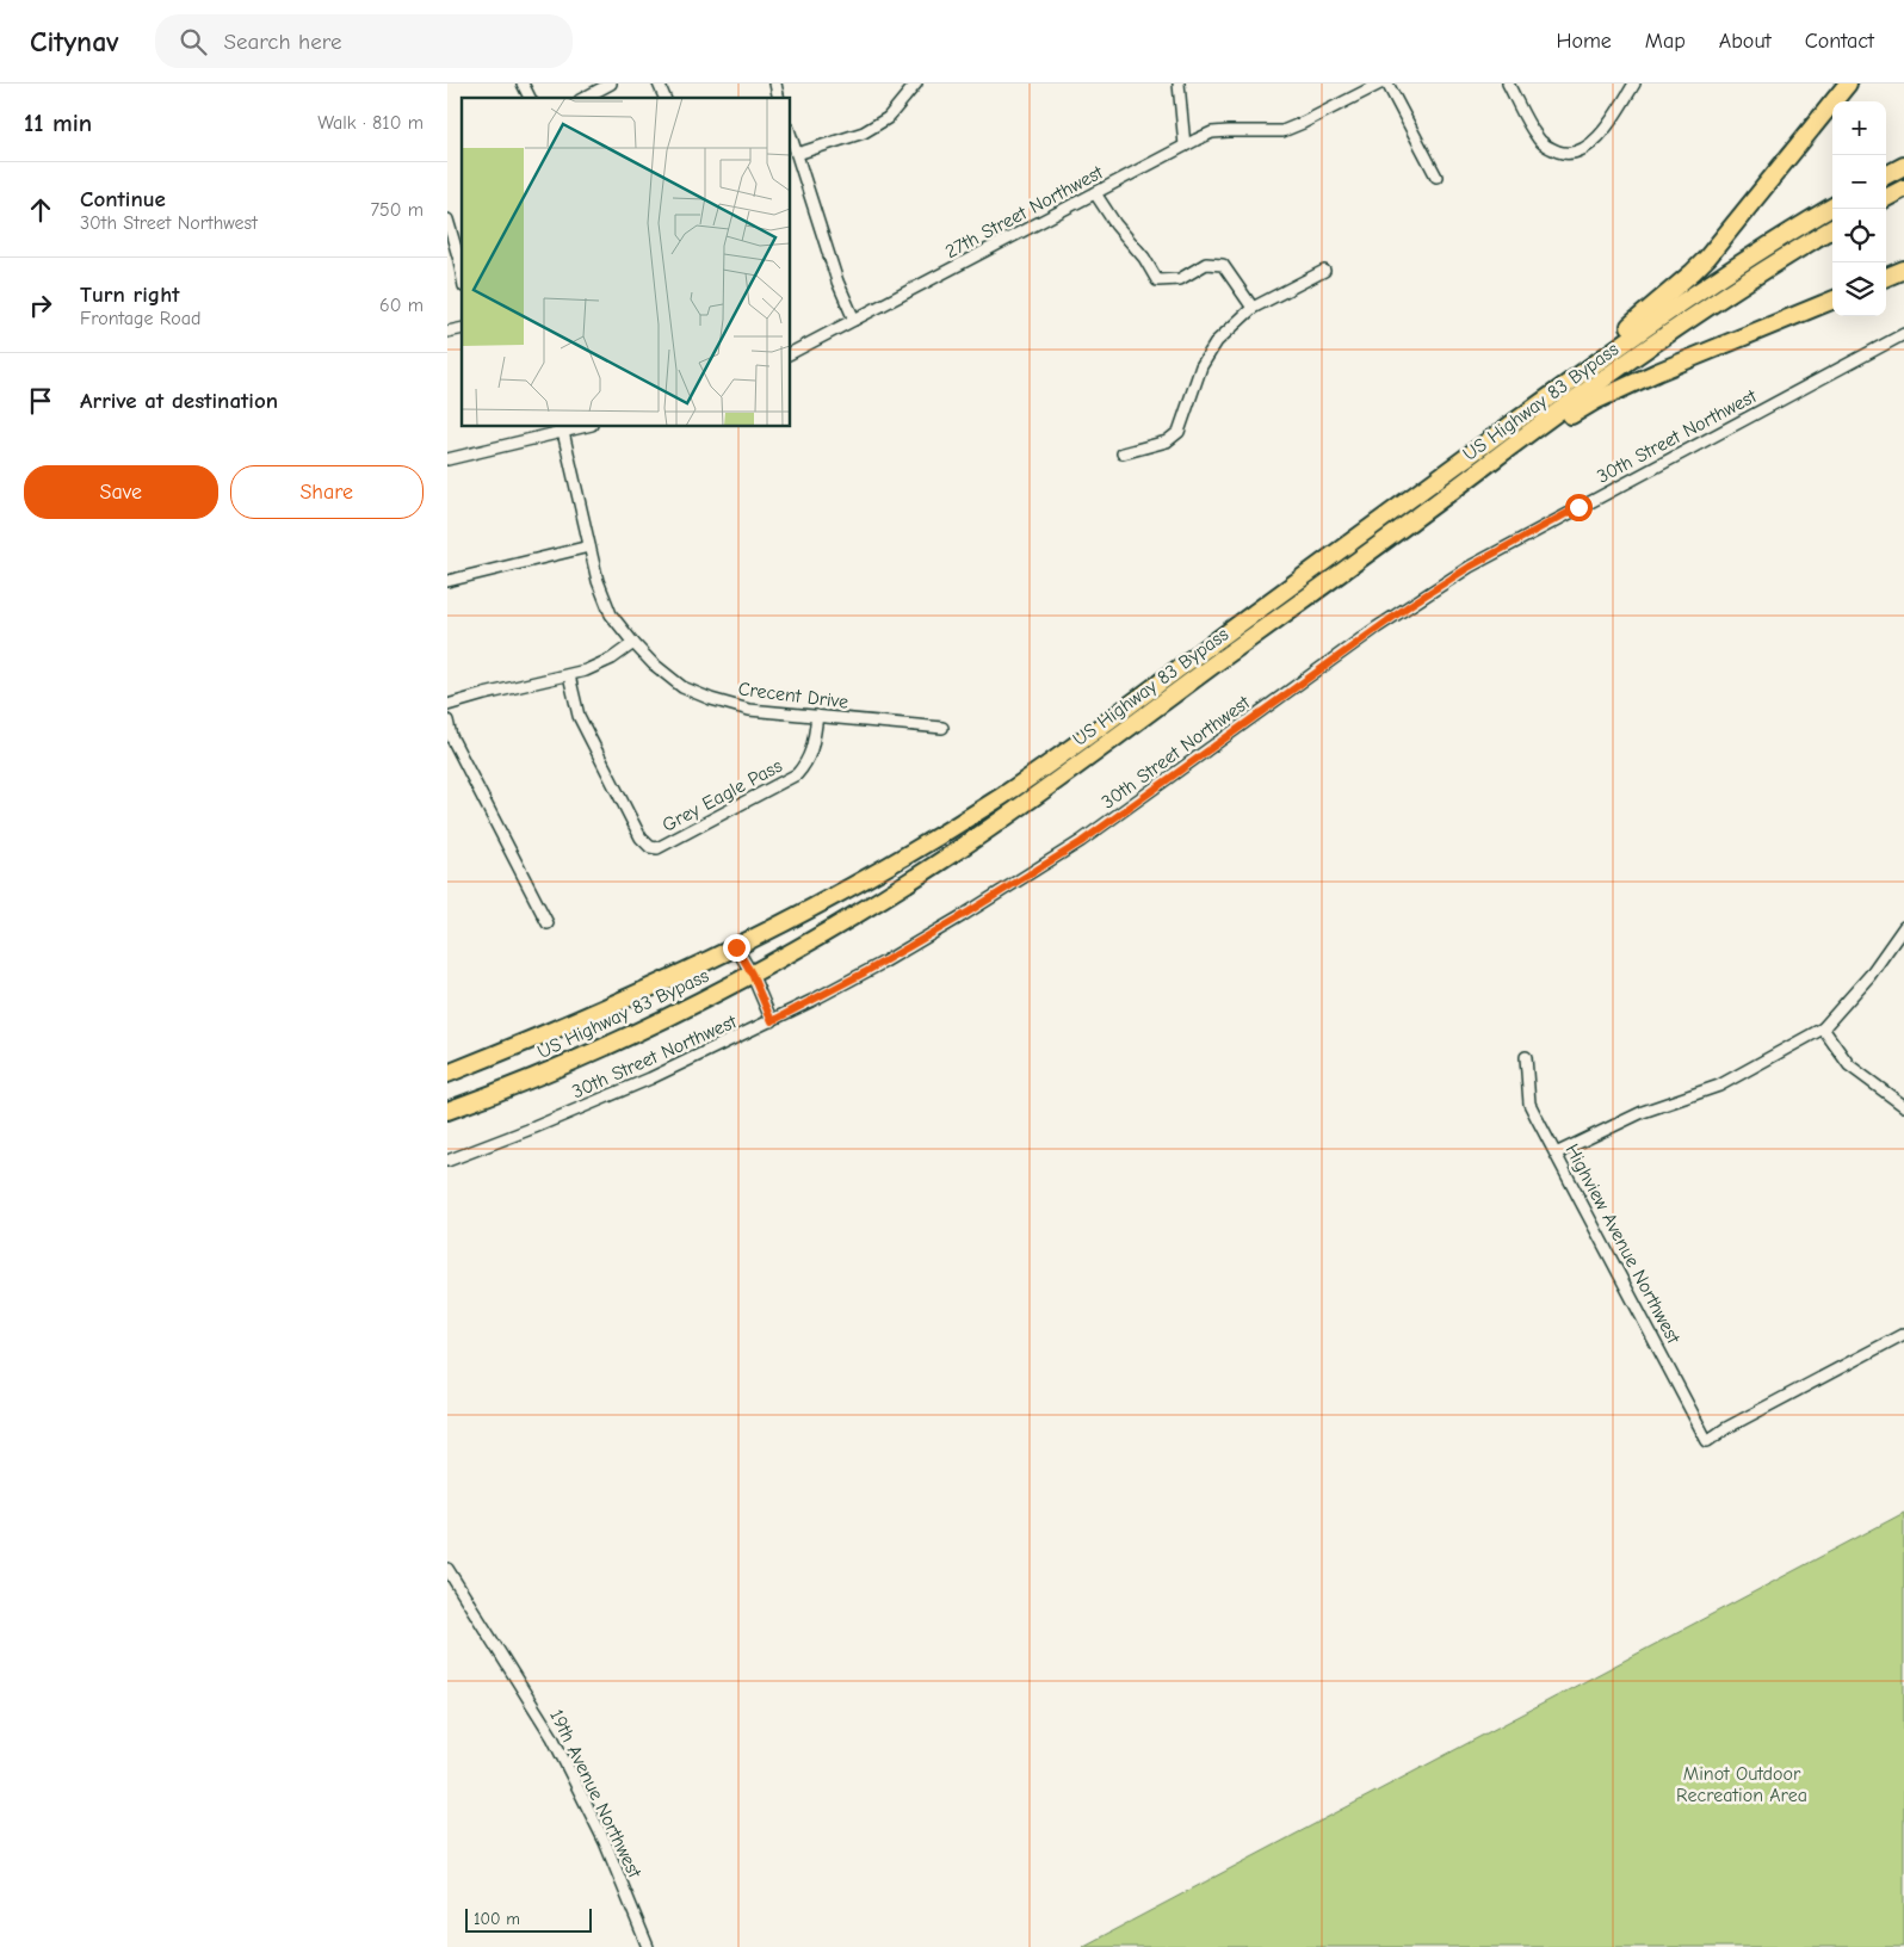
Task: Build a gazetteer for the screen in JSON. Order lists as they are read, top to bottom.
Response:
{
  "streets": {
    "highway": ["US Highway 83 Bypass"],
    "street": [
      "27th Street Northwest",
      "30th Street Northwest",
      "Crecent Drive",
      "Grey Eagle Pass",
      "Highview Avenue Northwest",
      "19th Avenue Northwest"
    ]
  },
  "crossings": [
    ["Crecent Drive", "Grey Eagle Pass"]
  ],
  "parks": ["Minot Outdoor Recreation Area"],
  "scale_bar": "100 m",
  "page": {
    "header": "Citynav",
    "search": "Search here",
    "nav": [
      "Home",
      "Map",
      "About",
      "Contact"
    ],
    "heading": ["11 min", "Walk · 810 m"],
    "map_buttons": ["+", "−"],
    "list": [
      ["Continue", "30th Street Northwest", "750 m"],
      ["Turn right", "Frontage Road", "60 m"],
      "Arrive at destination"
    ],
    "buttons": ["Save", "Share"],
    "scale": "100 m"
  }
}
